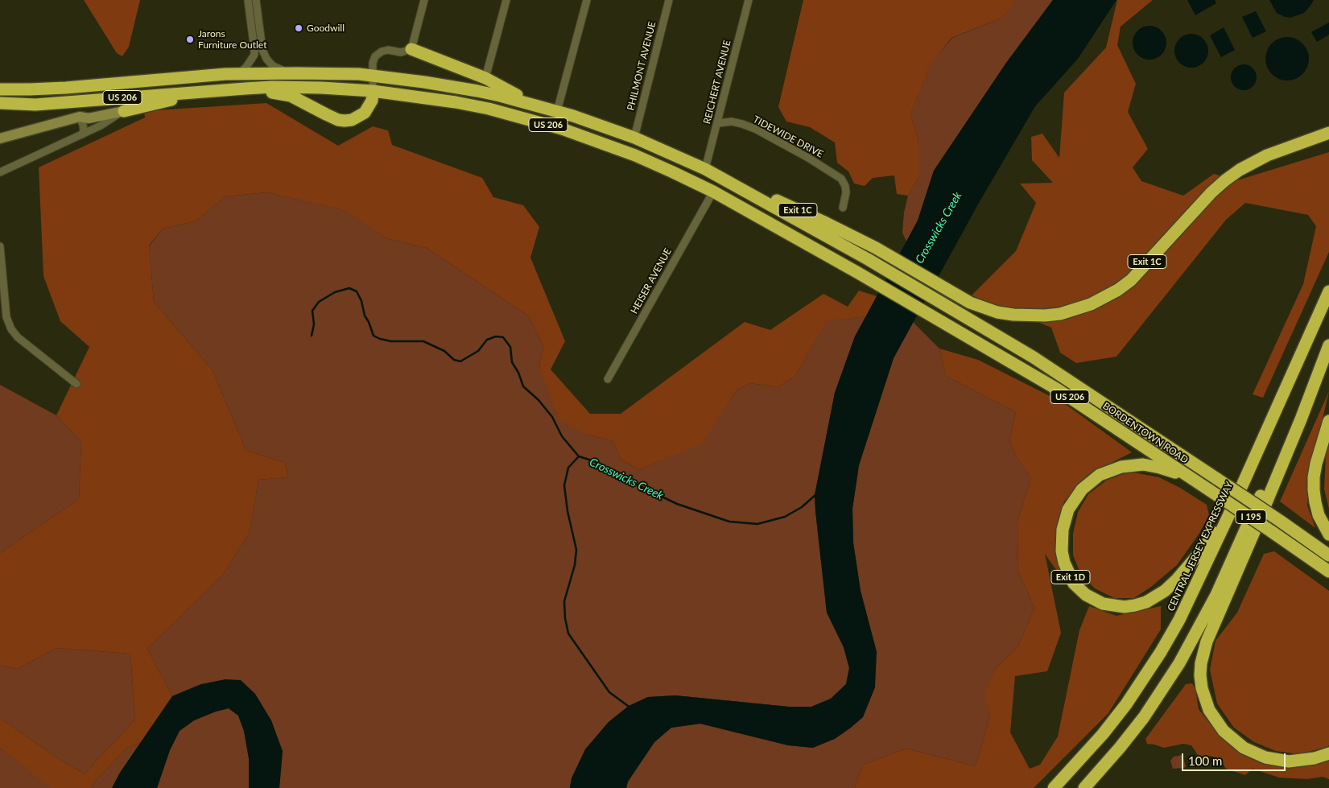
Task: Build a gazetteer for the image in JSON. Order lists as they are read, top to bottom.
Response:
{
  "streets": {
    "highway": [
      "US 206",
      "Exit 1C",
      "BORDENTOWN ROAD",
      "I 195",
      "CENTRAL JERSEY EXPRESSWAY",
      "Exit 1D"
    ],
    "street": [
      "PHILMONT AVENUE",
      "REICHERT AVENUE",
      "TIDEWIDE DRIVE",
      "HEISER AVENUE"
    ]
  },
  "crossings": [
    ["PHILMONT AVENUE", "US 206"],
    ["REICHERT AVENUE", "US 206"],
    ["REICHERT AVENUE", "TIDEWIDE DRIVE"],
    ["US 206", "Exit 1C"],
    ["US 206", "HEISER AVENUE"],
    ["US 206", "BORDENTOWN ROAD"],
    ["Exit 1C", "BORDENTOWN ROAD"],
    ["HEISER AVENUE", "BORDENTOWN ROAD"],
    ["BORDENTOWN ROAD", "Exit 1D"],
    ["CENTRAL JERSEY EXPRESSWAY", "Exit 1D"]
  ],
  "water": ["Crosswicks Creek"],
  "places": ["Goodwill", "Jarons Furniture Outlet"],
  "scale_bar": "100 m"
}
